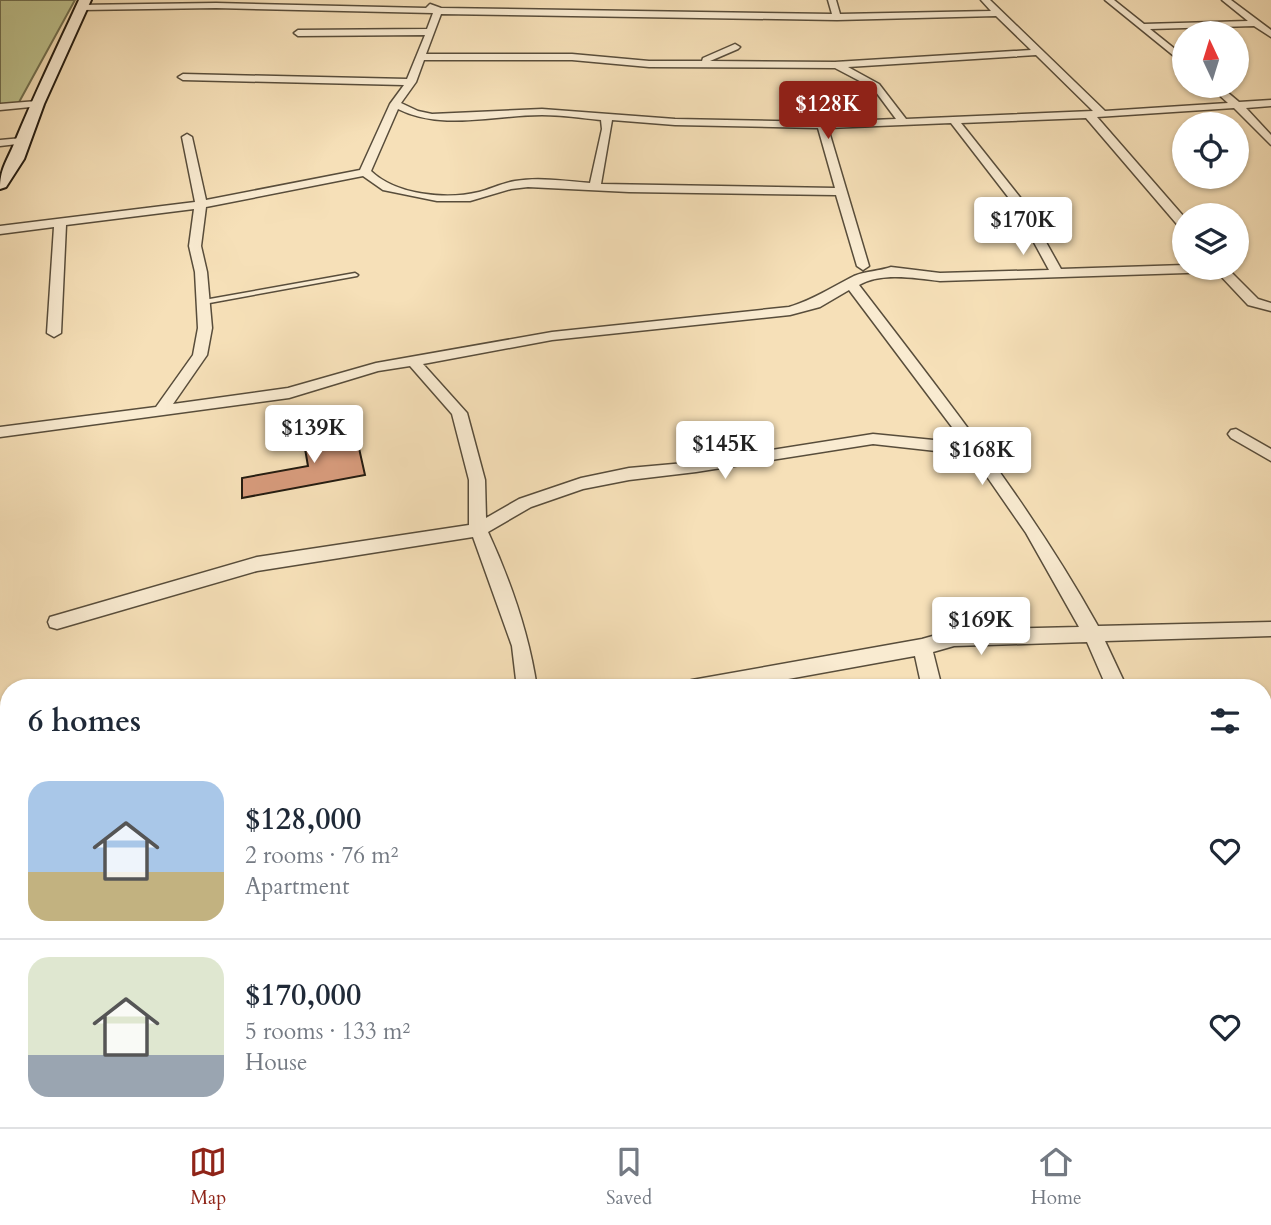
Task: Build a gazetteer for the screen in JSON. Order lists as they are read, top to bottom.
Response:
{
  "north": "top",
  "page": {
    "price": [
      "$128K",
      "$170K",
      "$139K",
      "$145K",
      "$168K",
      "$169K"
    ],
    "heading": "6 homes",
    "list": [
      {
        "name": "$128,000",
        "note": "2 rooms · 76 m² · Apartment"
      },
      {
        "name": "$170,000",
        "note": "5 rooms · 133 m² · House"
      }
    ],
    "tabs": ["Map", "Saved", "Home"]
  }
}
